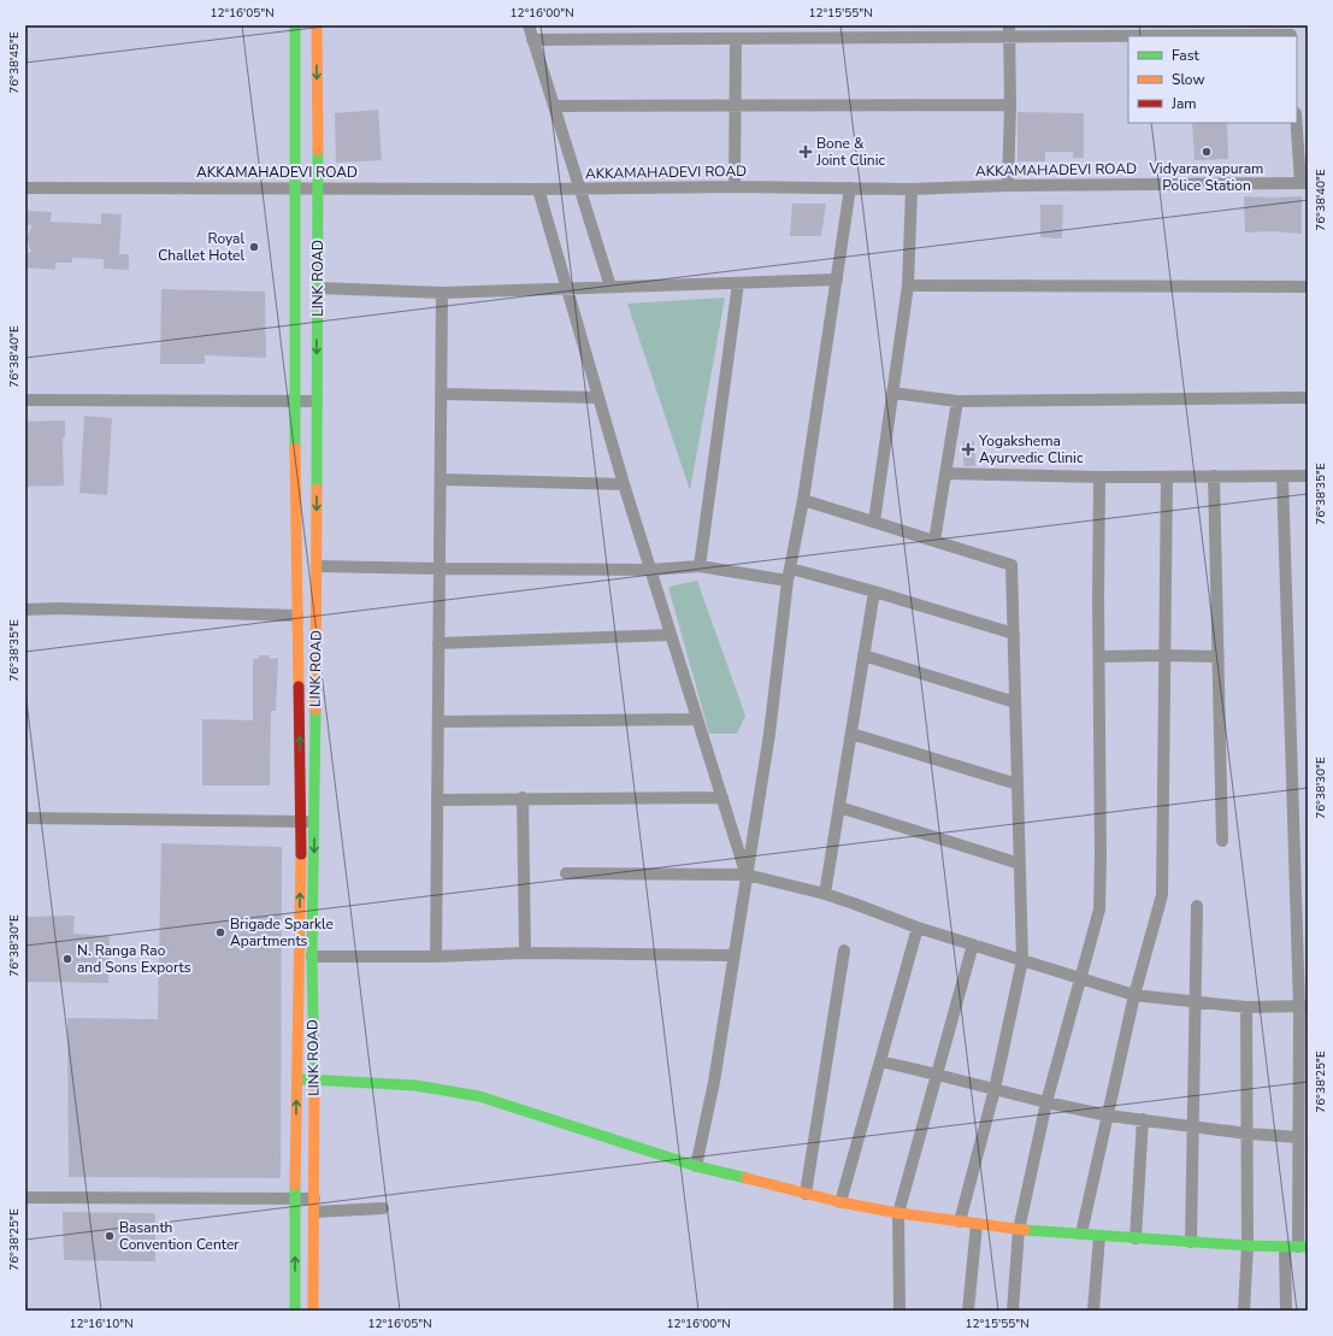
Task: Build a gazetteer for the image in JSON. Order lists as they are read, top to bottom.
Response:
{
  "streets": {
    "main road": ["LINK ROAD"],
    "street": ["AKKAMAHADEVI ROAD"]
  },
  "crossings": [
    ["AKKAMAHADEVI ROAD", "LINK ROAD"]
  ],
  "places": {
    "health": ["Bone & Joint Clinic", "Yogakshema Ayurvedic Clinic"],
    "other": [
      "Vidyaranyapuram Police Station",
      "Royal Challet Hotel",
      "Brigade Sparkle Apartments",
      "N. Ranga Rao and Sons Exports",
      "Basanth Convention Center"
    ]
  },
  "legend": ["Fast", "Slow", "Jam"],
  "coordinates": [
    "12°16'05\"N",
    "12°16'00\"N",
    "12°15'55\"N",
    "76°38'45\"E",
    "76°38'40\"E",
    "76°38'35\"E",
    "76°38'30\"E",
    "76°38'25\"E",
    "12°16'10\"N"
  ]
}
